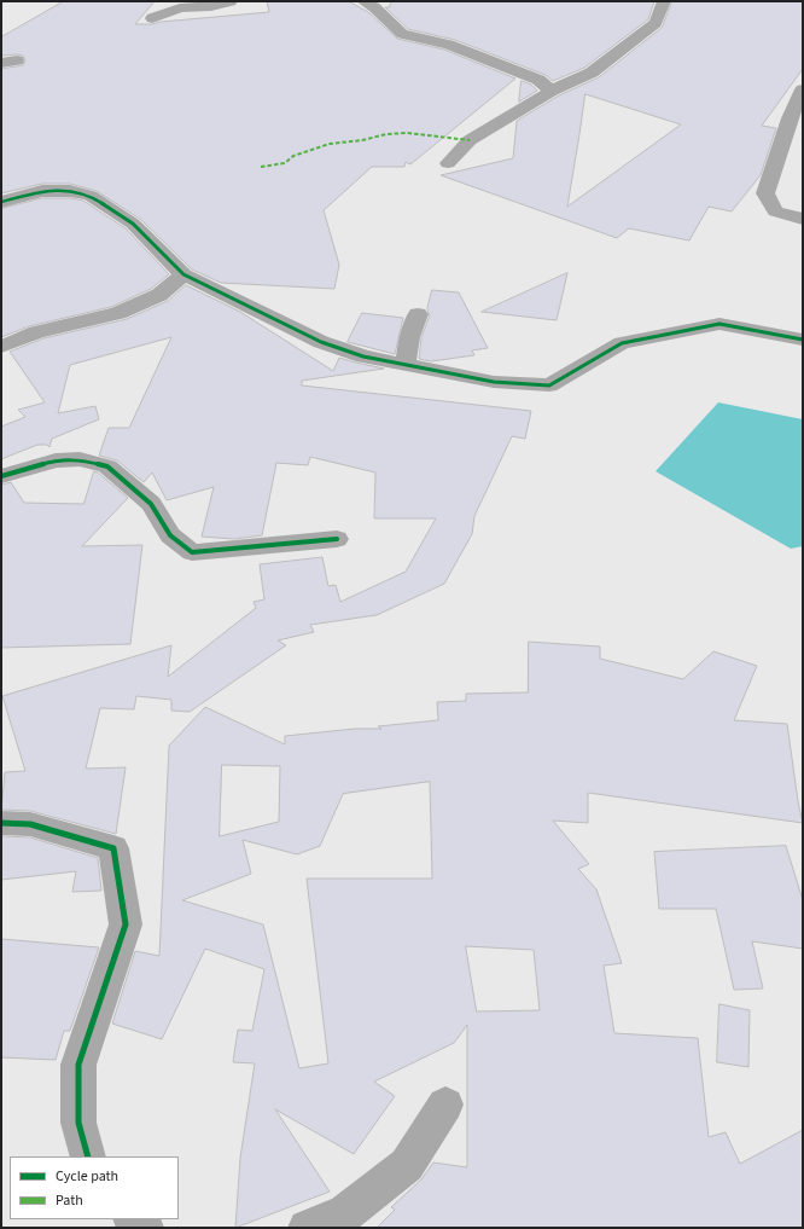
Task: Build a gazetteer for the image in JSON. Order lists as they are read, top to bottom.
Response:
{
  "legend": ["Cycle path", "Path"]
}
